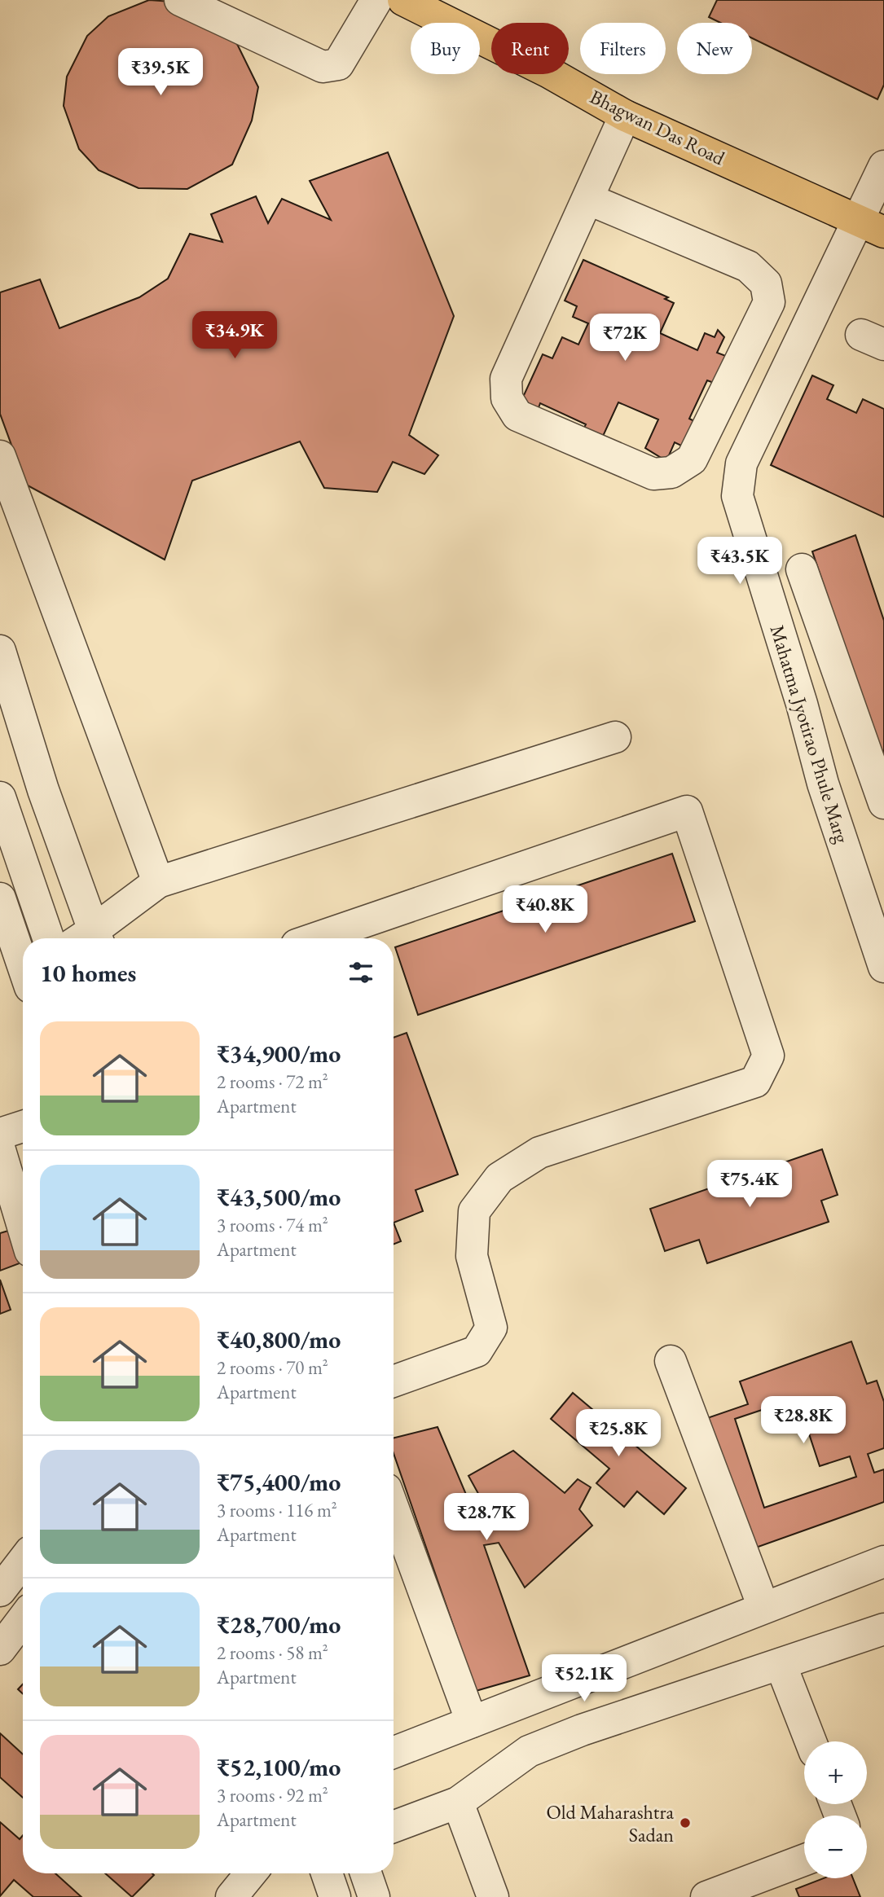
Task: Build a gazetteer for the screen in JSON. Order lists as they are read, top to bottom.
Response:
{
  "streets": {
    "main road": ["Bhagwan Das Road"],
    "street": ["Mahatma Jyotirao Phule Marg"]
  },
  "crossings": [
    ["Bhagwan Das Road", "Mahatma Jyotirao Phule Marg"]
  ],
  "places": ["Old Maharashtra Sadan"],
  "page": {
    "chip": [
      "Buy",
      "Rent",
      "Filters",
      "New"
    ],
    "price": [
      "₹39.5K",
      "₹34.9K",
      "₹72K",
      "₹43.5K",
      "₹40.8K",
      "₹75.4K",
      "₹28.8K",
      "₹25.8K",
      "₹28.7K",
      "₹52.1K"
    ],
    "heading": "10 homes",
    "list": [
      {
        "name": "₹34,900/mo",
        "note": "2 rooms · 72 m² · Apartment"
      },
      {
        "name": "₹43,500/mo",
        "note": "3 rooms · 74 m² · Apartment"
      },
      {
        "name": "₹40,800/mo",
        "note": "2 rooms · 70 m² · Apartment"
      },
      {
        "name": "₹75,400/mo",
        "note": "3 rooms · 116 m² · Apartment"
      },
      {
        "name": "₹28,700/mo",
        "note": "2 rooms · 58 m² · Apartment"
      },
      {
        "name": "₹52,100/mo",
        "note": "3 rooms · 92 m² · Apartment"
      }
    ],
    "map_buttons": ["+", "−"]
  }
}
